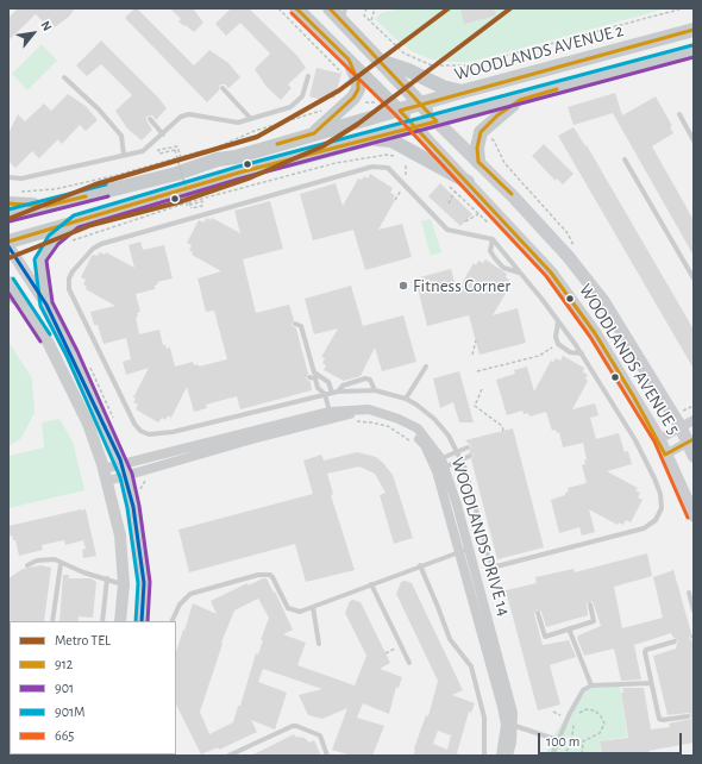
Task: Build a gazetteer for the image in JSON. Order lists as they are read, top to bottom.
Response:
{
  "streets": {
    "main road": ["WOODLANDS AVENUE 2", "WOODLANDS AVENUE 5"],
    "street": ["WOODLANDS DRIVE 14"]
  },
  "crossings": [
    ["WOODLANDS AVENUE 2", "WOODLANDS AVENUE 5"]
  ],
  "places": ["Fitness Corner"],
  "lines": [
    "metro line TEL",
    "transit line 912",
    "transit line 665",
    "transit line 901M",
    "transit line 901"
  ],
  "legend": [
    "Metro TEL",
    "912",
    "901",
    "901M",
    "665"
  ],
  "scale_bar": "100 m",
  "north": "top right"
}
